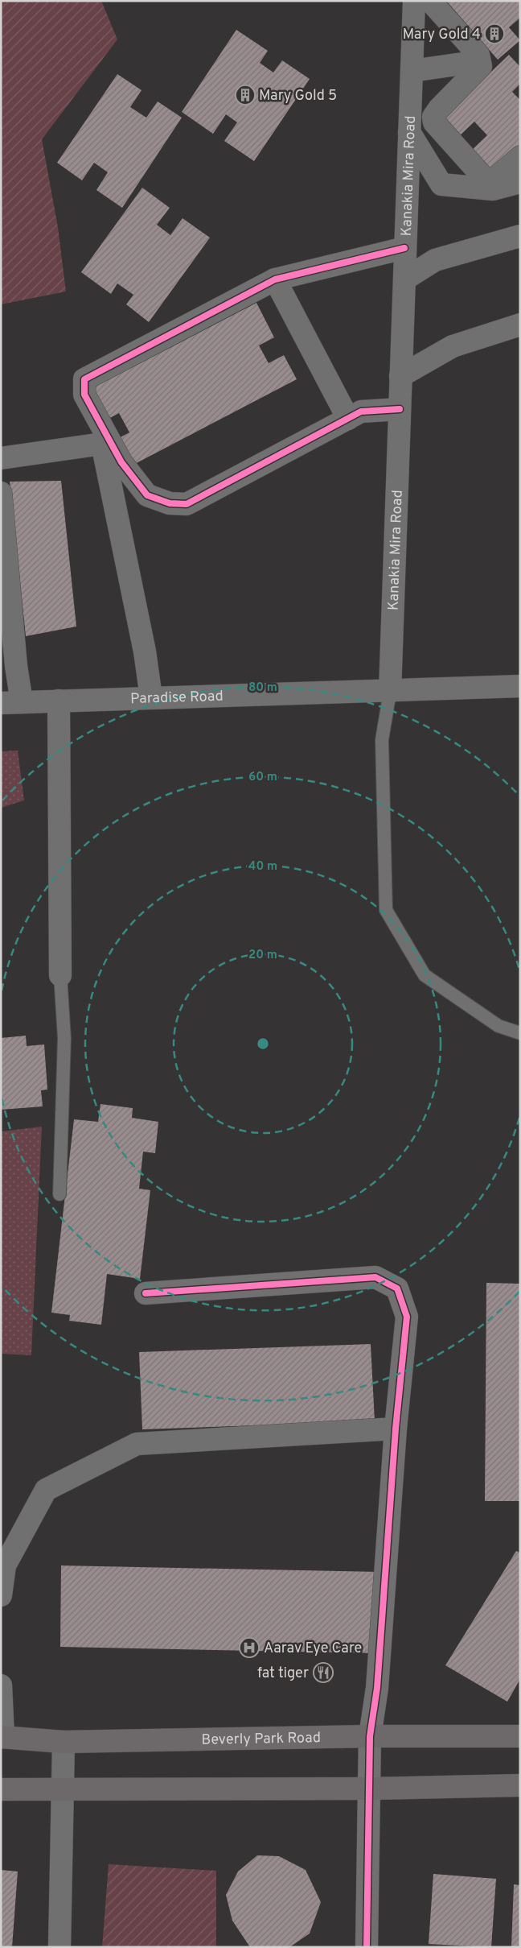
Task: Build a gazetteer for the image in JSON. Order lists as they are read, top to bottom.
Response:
{
  "streets": {
    "main road": ["Beverly Park Road"],
    "street": ["Kanakia Mira Road", "Paradise Road"]
  },
  "crossings": [
    ["Kanakia Mira Road", "Paradise Road"]
  ],
  "places": {
    "building": ["Mary Gold 4", "Mary Gold 5"],
    "hospital": ["Aarav Eye Care"],
    "restaurant": ["fat tiger"]
  },
  "rings": [
    "80 m",
    "60 m",
    "40 m",
    "20 m"
  ]
}
